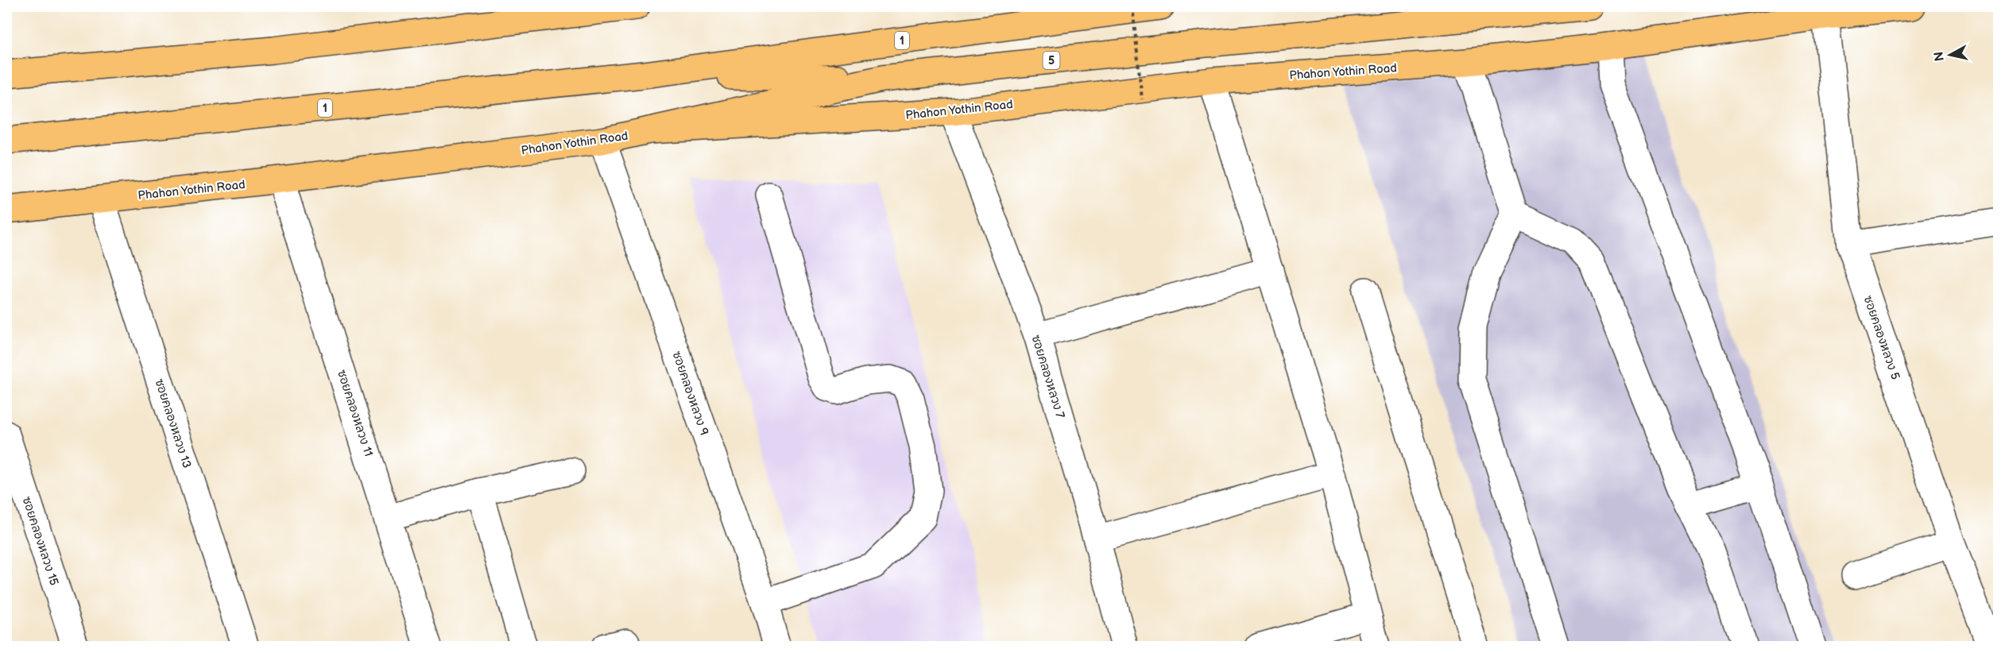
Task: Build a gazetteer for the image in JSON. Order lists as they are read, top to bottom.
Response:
{
  "streets": {
    "main road": ["1", "5", "Phahon Yothin Road"],
    "street": [
      "ซอยคลองหลวง 5",
      "ซอยคลองหลวง 7",
      "ซอยคลองหลวง 9",
      "ซอยคลองหลวง 11",
      "ซอยคลองหลวง 13",
      "ซอยคลองหลวง 15"
    ]
  },
  "crossings": [
    ["1", "5"],
    ["5", "Phahon Yothin Road"],
    ["Phahon Yothin Road", "ซอยคลองหลวง 5"],
    ["Phahon Yothin Road", "ซอยคลองหลวง 7"],
    ["Phahon Yothin Road", "ซอยคลองหลวง 9"],
    ["Phahon Yothin Road", "ซอยคลองหลวง 11"],
    ["Phahon Yothin Road", "ซอยคลองหลวง 13"]
  ],
  "north": "left"
}
